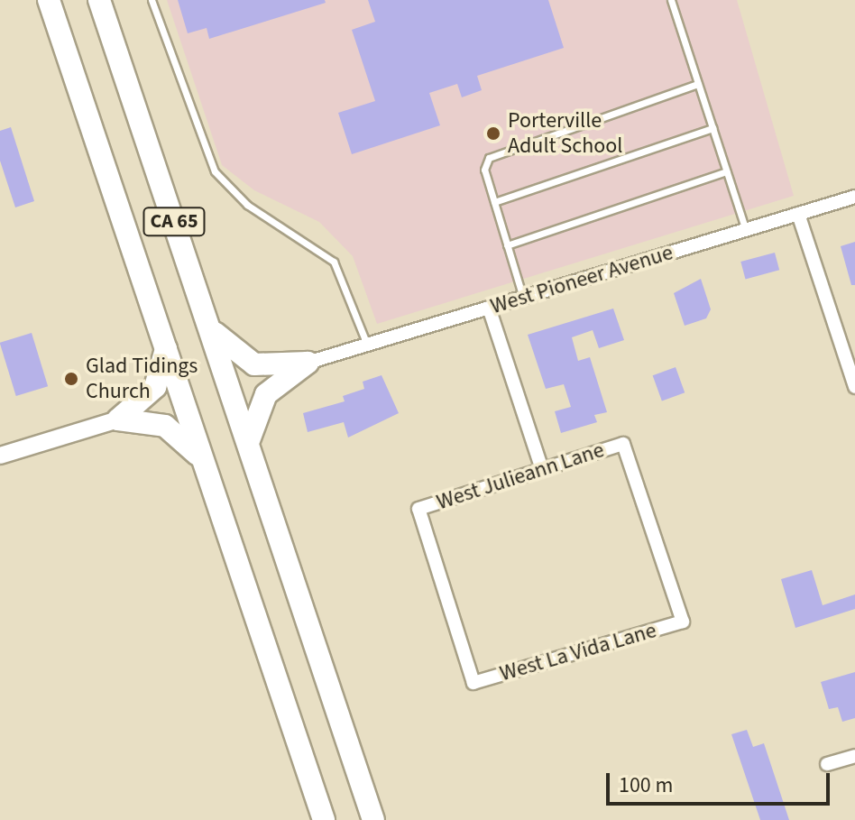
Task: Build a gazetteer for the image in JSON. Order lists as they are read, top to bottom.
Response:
{
  "streets": {
    "highway": ["CA 65"],
    "street": ["West Pioneer Avenue", "West Julieann Lane", "West La Vida Lane"]
  },
  "crossings": [
    ["West Julieann Lane", "West La Vida Lane"]
  ],
  "places": ["Porterville Adult School", "Glad Tidings Church"],
  "scale_bar": "100 m"
}
